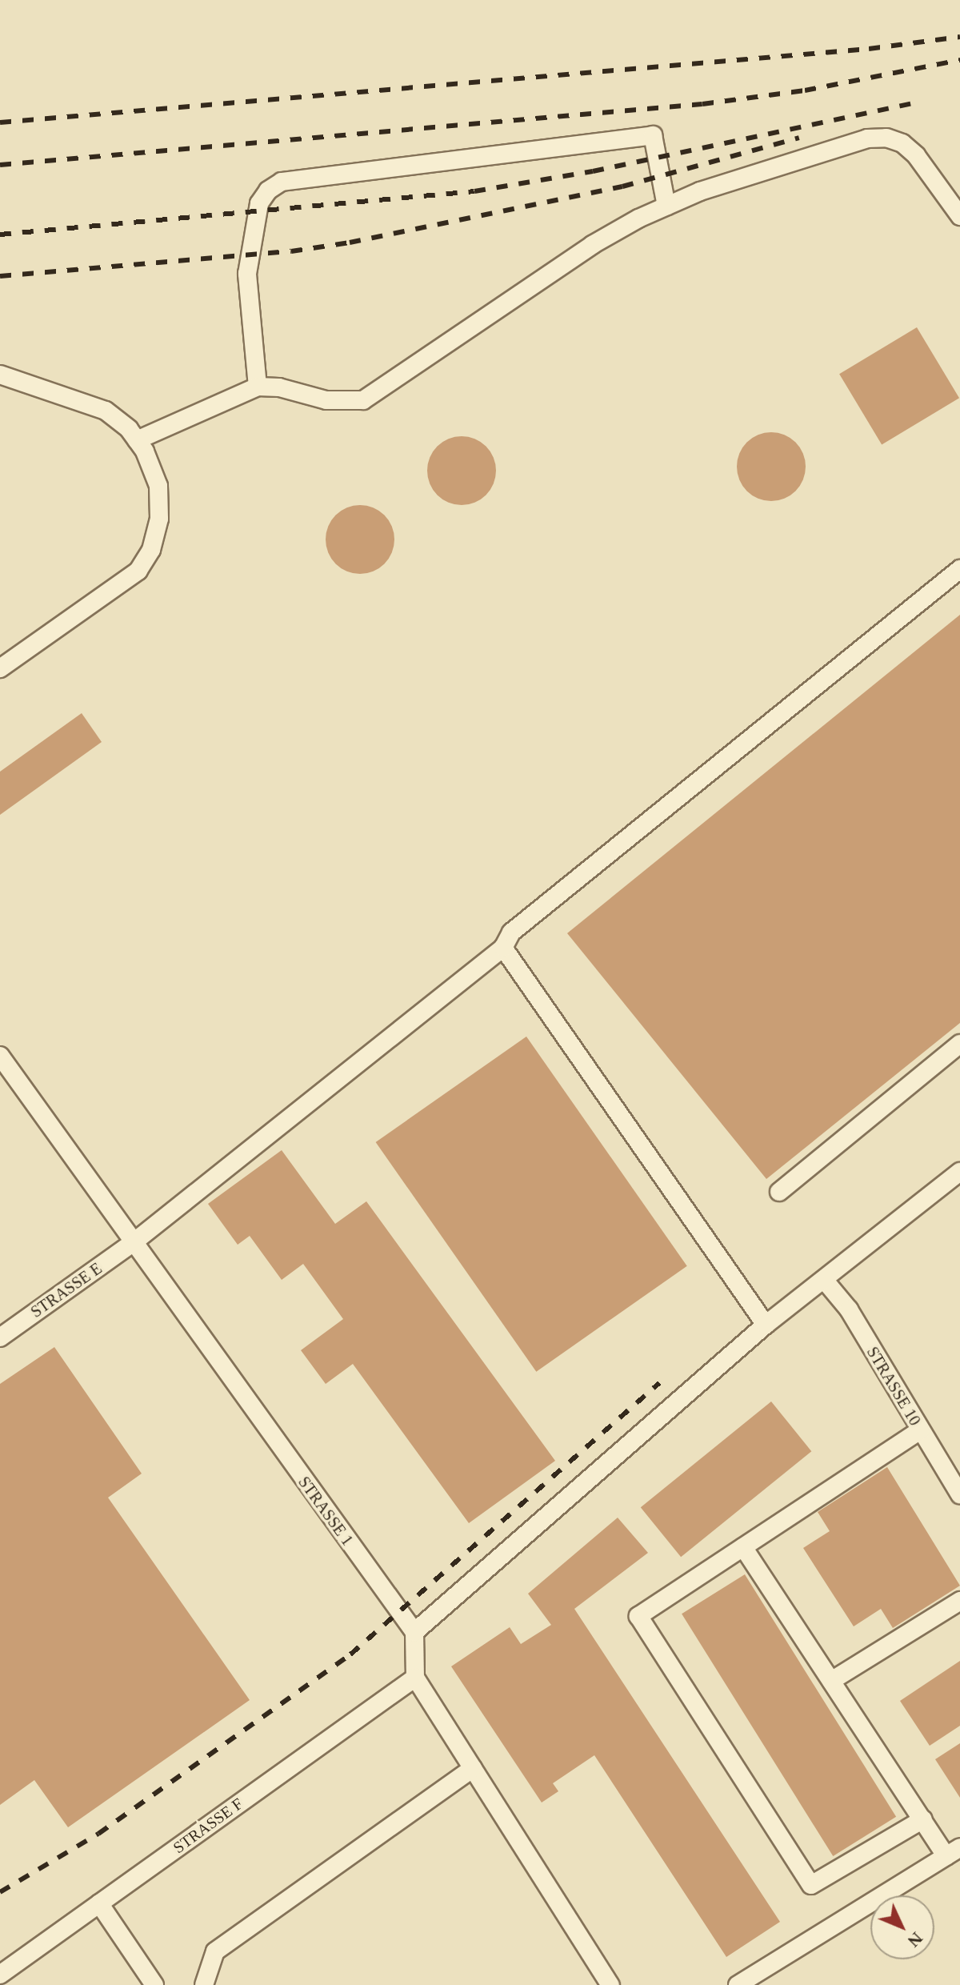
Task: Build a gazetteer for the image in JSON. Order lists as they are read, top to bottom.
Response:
{
  "streets": {
    "lane": [
      "STRASSE E",
      "STRASSE 10",
      "STRASSE 1",
      "STRASSE F"
    ]
  },
  "crossings": [
    ["STRASSE E", "STRASSE 1"]
  ],
  "north": "bottom right"
}
